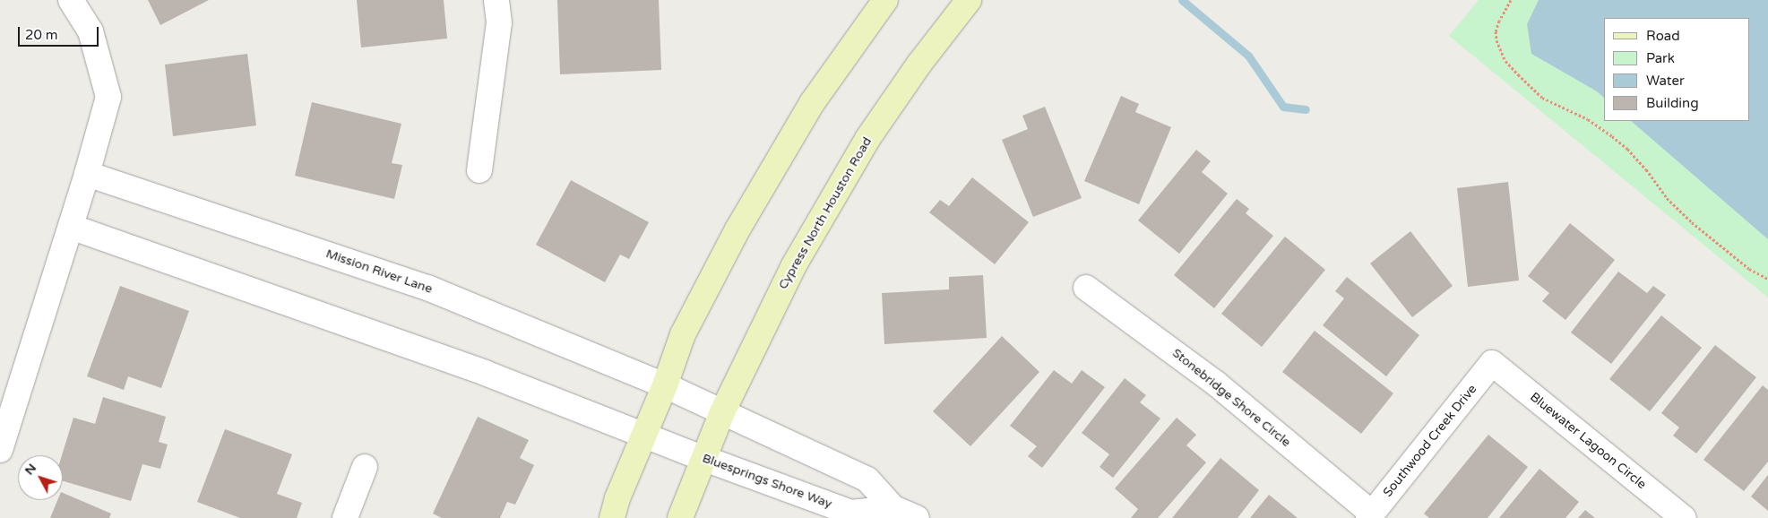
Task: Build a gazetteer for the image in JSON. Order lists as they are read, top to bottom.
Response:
{
  "streets": {
    "main road": ["Cypress North Houston Road"],
    "street": [
      "Mission River Lane",
      "Stonebridge Shore Circle",
      "Southwood Creek Drive",
      "Bluewater Lagoon Circle",
      "Bluesprings Shore Way"
    ]
  },
  "crossings": [
    ["Cypress North Houston Road", "Bluesprings Shore Way"],
    ["Mission River Lane", "Bluesprings Shore Way"],
    ["Stonebridge Shore Circle", "Southwood Creek Drive"],
    ["Southwood Creek Drive", "Bluewater Lagoon Circle"]
  ],
  "legend": [
    "Road",
    "Park",
    "Water",
    "Building"
  ],
  "scale_bar": "20 m",
  "north": "top left"
}
